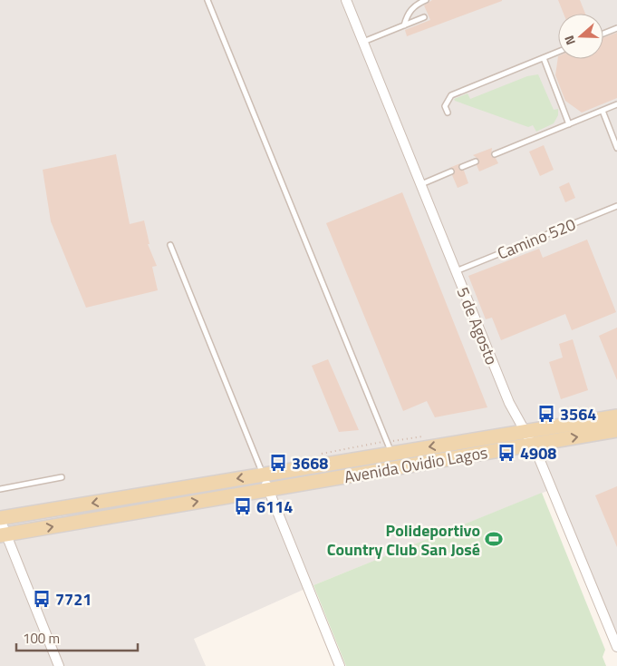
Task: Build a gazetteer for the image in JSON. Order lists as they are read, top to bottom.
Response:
{
  "streets": {
    "main road": ["Avenida Ovidio Lagos"],
    "street": ["5 de Agosto"],
    "lane": ["Camino 520"]
  },
  "crossings": [
    ["Camino 520", "5 de Agosto"],
    ["5 de Agosto", "Avenida Ovidio Lagos"]
  ],
  "places": {
    "bus stop": [
      "3564",
      "4908",
      "3668",
      "6114",
      "7721"
    ],
    "sports": ["Polideportivo Country Club San José"]
  },
  "scale_bar": "100 m",
  "north": "left"
}
